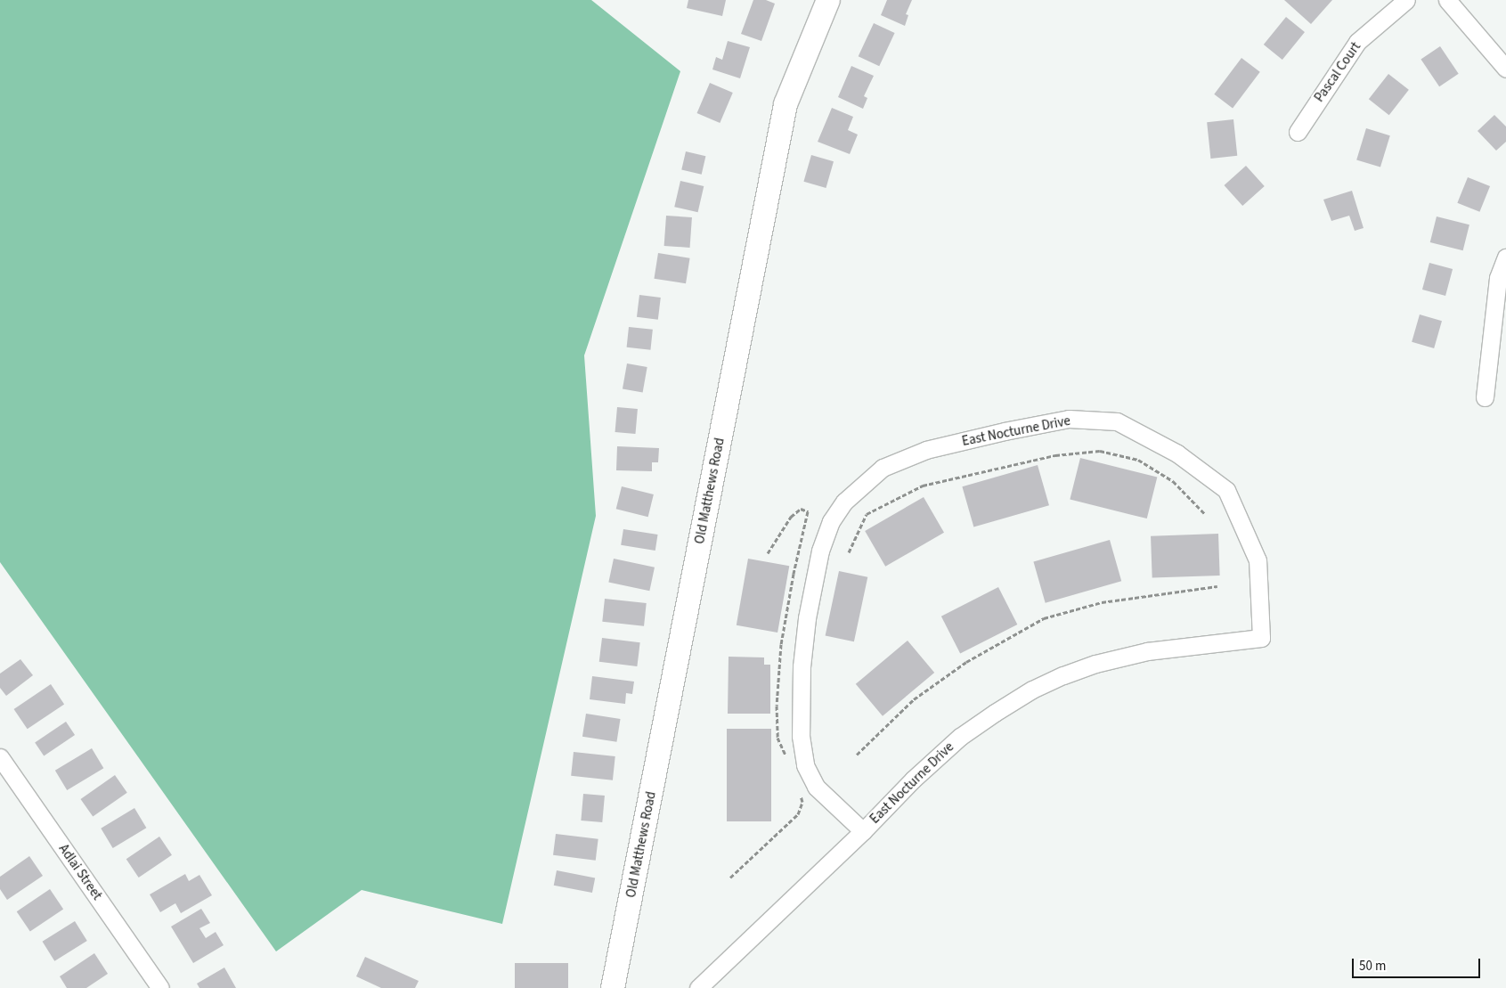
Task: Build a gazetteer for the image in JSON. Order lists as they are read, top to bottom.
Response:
{
  "streets": {
    "street": [
      "Pascal Court",
      "East Nocturne Drive",
      "Old Matthews Road",
      "Adlai Street"
    ]
  },
  "scale_bar": "50 m"
}
